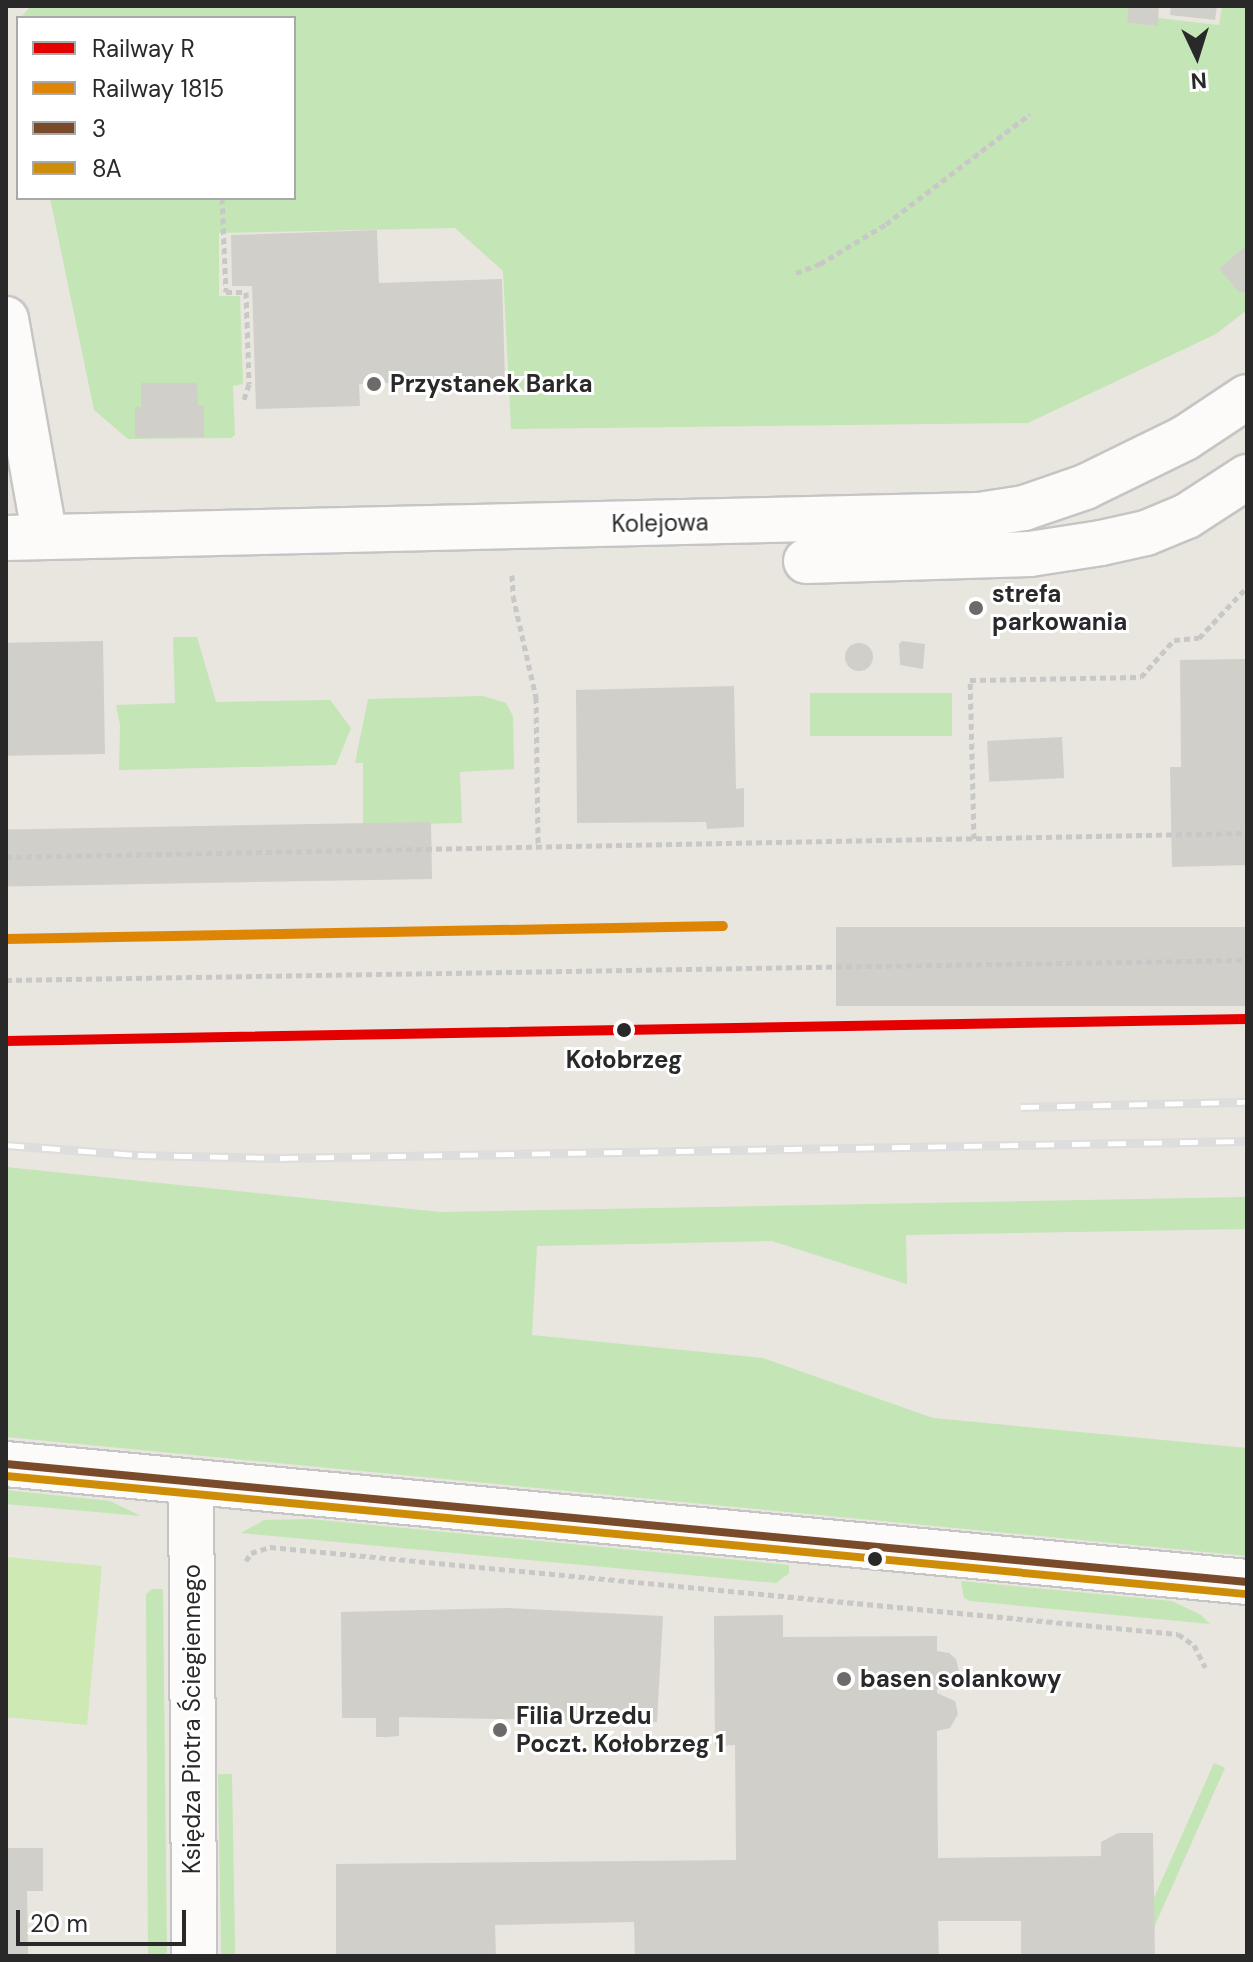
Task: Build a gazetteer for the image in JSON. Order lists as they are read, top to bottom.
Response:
{
  "streets": {
    "street": ["Kolejowa", "Księdza Piotra Ściegiennego"]
  },
  "places": [
    "Przystanek Barka",
    "strefa parkowania",
    "Kołobrzeg",
    "basen solankowy",
    "Filia Urzedu Poczt. Kołobrzeg 1"
  ],
  "lines": [
    "rail line 1815",
    "rail line R",
    "transit line 3",
    "transit line 8A"
  ],
  "legend": [
    "Railway R",
    "Railway 1815",
    "3",
    "8A"
  ],
  "scale_bar": "20 m",
  "north": "bottom"
}
